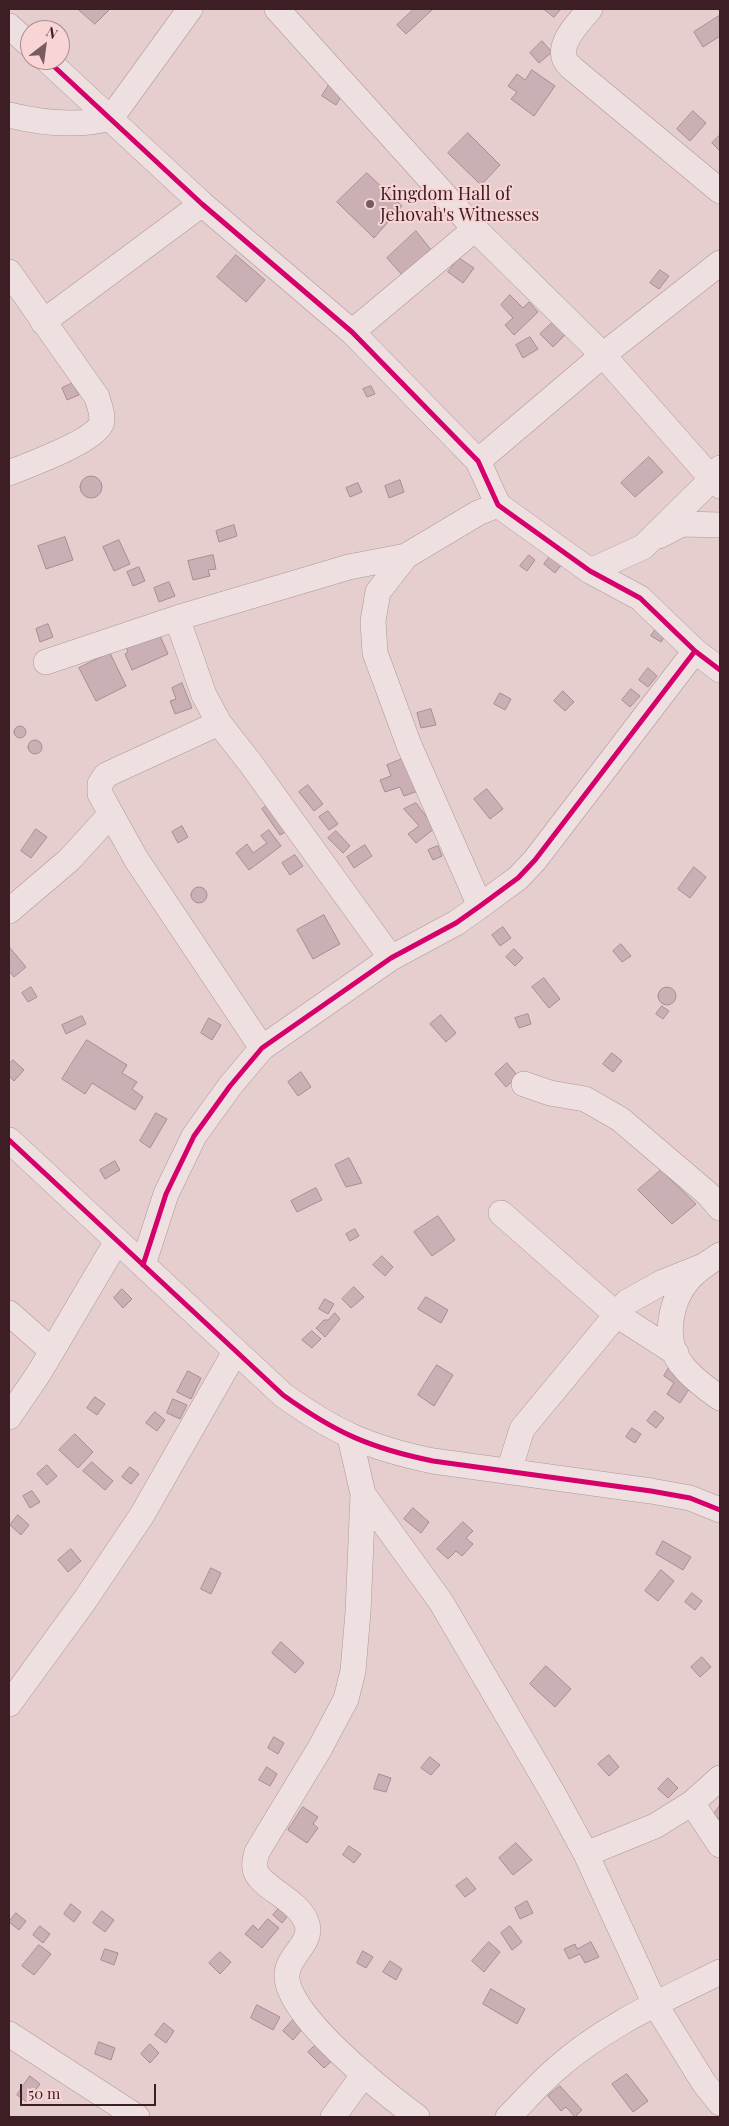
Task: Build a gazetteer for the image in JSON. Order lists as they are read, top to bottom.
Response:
{
  "places": ["Kingdom Hall of Jehovah's Witnesses"],
  "scale_bar": "50 m",
  "north": "top right"
}
